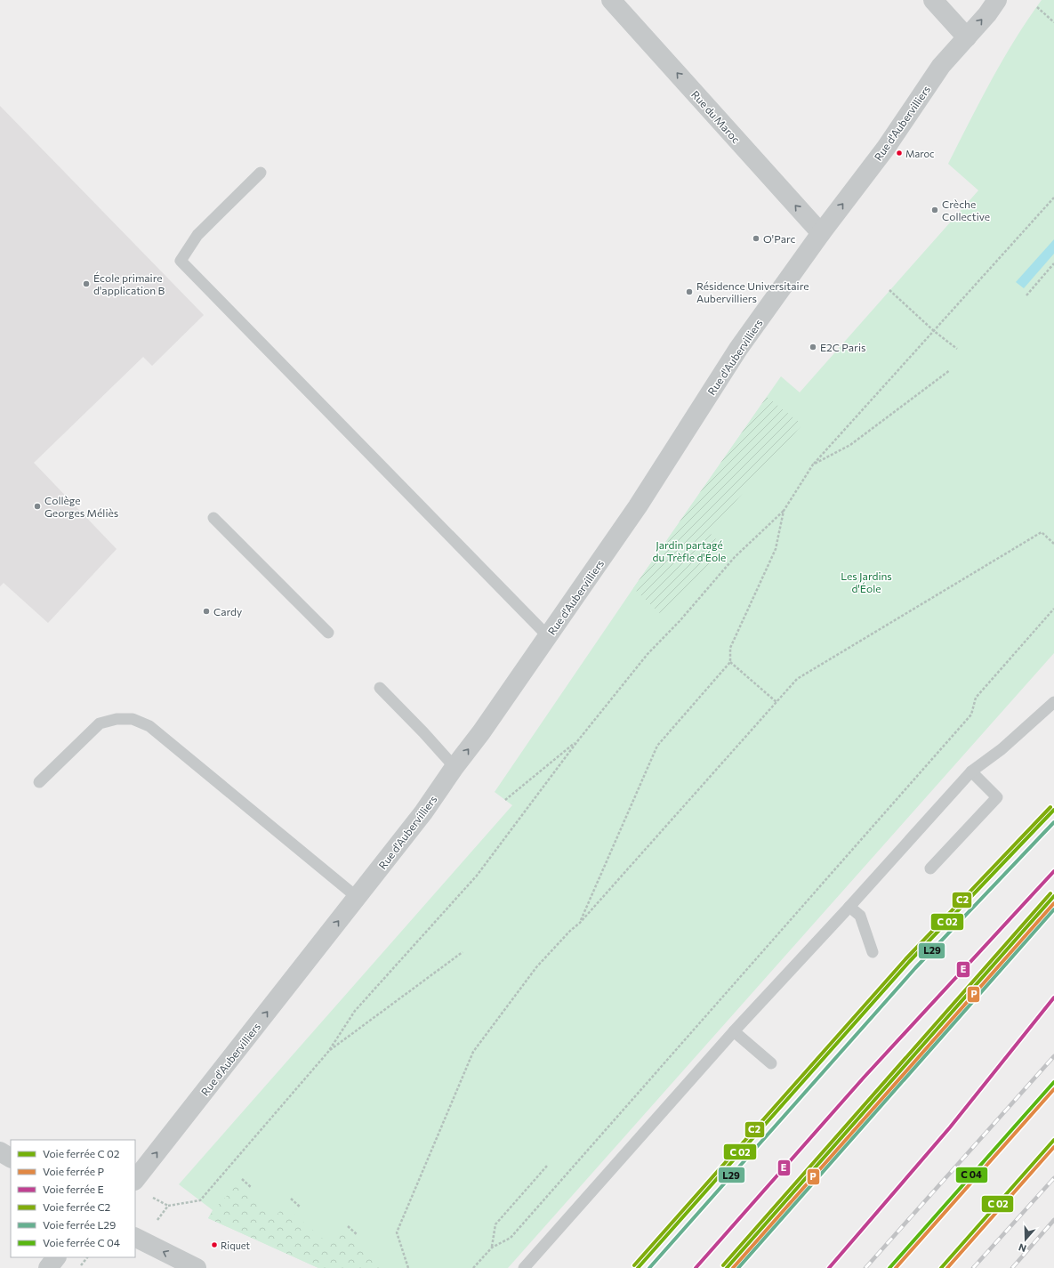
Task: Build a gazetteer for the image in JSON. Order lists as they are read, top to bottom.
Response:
{
  "streets": {
    "street": ["Rue du Maroc", "Rue d'Aubervilliers"]
  },
  "crossings": [
    ["Rue du Maroc", "Rue d'Aubervilliers"]
  ],
  "one_way": ["Rue du Maroc", "Rue d'Aubervilliers"],
  "parks": ["Jardin partagé du Trèfle d'Éole", "Les Jardins d'Éole"],
  "places": [
    "Maroc",
    "Crèche Collective",
    "O'Parc",
    "École primaire d'application B",
    "Résidence Universitaire Aubervilliers",
    "E2C Paris",
    "Collège Georges Méliès",
    "Cardy",
    "Riquet"
  ],
  "lines": [
    "rail line C2",
    "rail line L29",
    "rail line E",
    "rail line P"
  ],
  "legend": [
    "Voie ferrée C 02",
    "Voie ferrée P",
    "Voie ferrée E",
    "Voie ferrée C2",
    "Voie ferrée L29",
    "Voie ferrée C 04"
  ],
  "north": "bottom"
}
